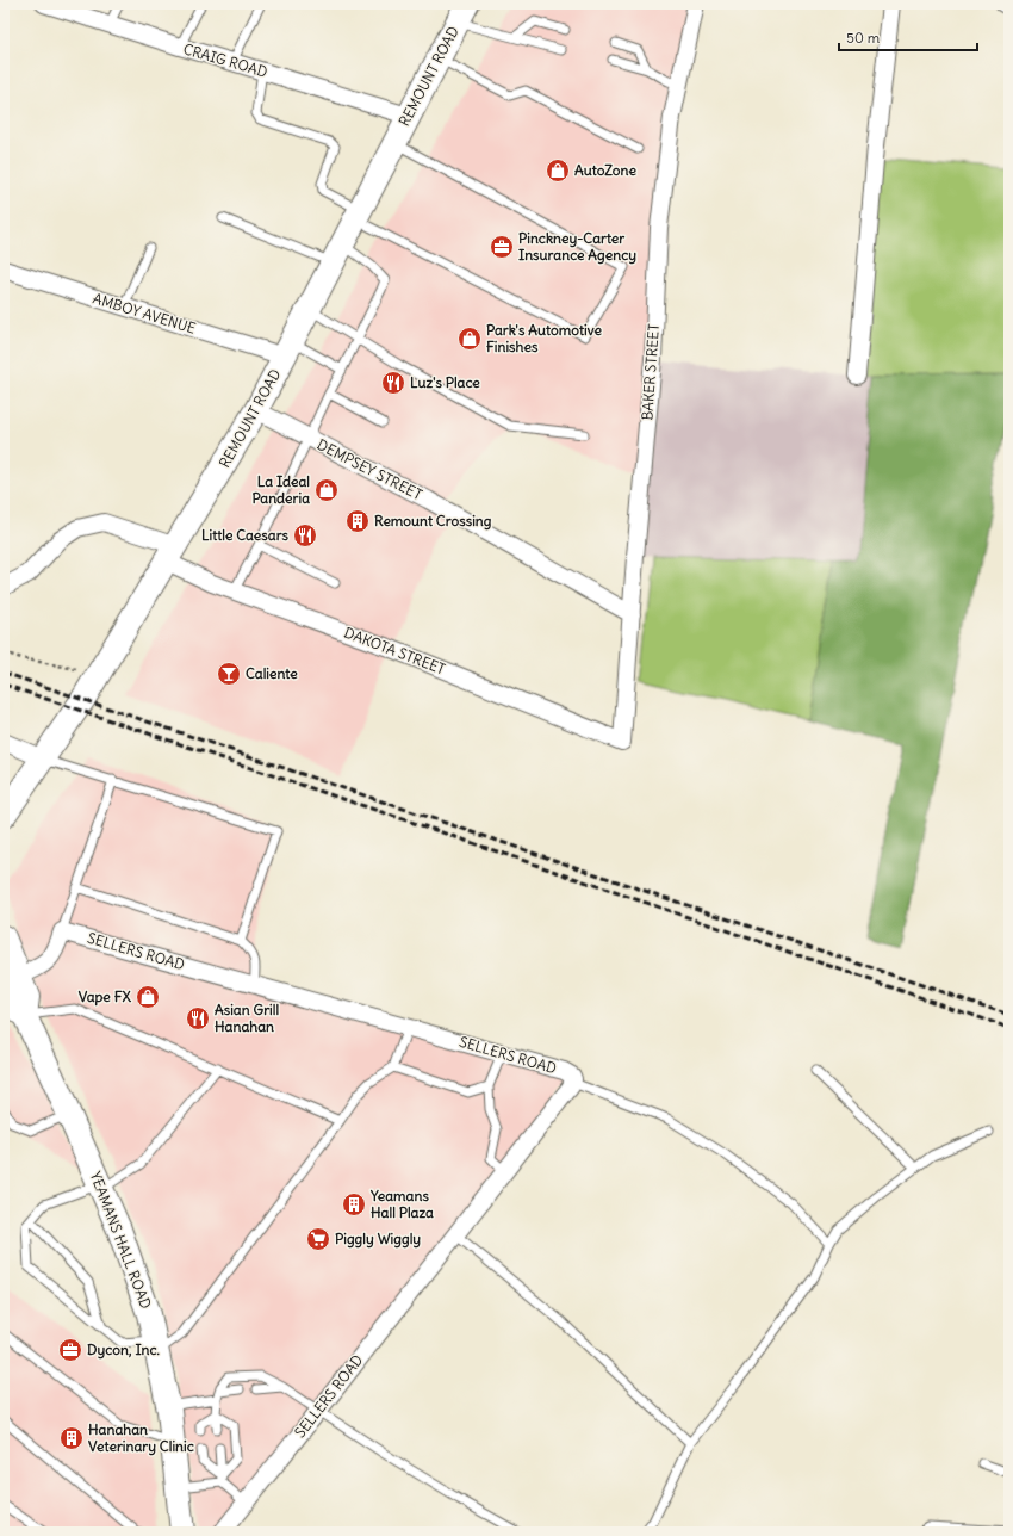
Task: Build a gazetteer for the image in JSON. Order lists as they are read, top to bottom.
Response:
{
  "streets": {
    "main road": ["REMOUNT ROAD", "YEAMANS HALL ROAD"],
    "street": [
      "CRAIG ROAD",
      "AMBOY AVENUE",
      "BAKER STREET",
      "DEMPSEY STREET",
      "DAKOTA STREET",
      "SELLERS ROAD"
    ]
  },
  "crossings": [
    ["CRAIG ROAD", "REMOUNT ROAD"],
    ["REMOUNT ROAD", "AMBOY AVENUE"],
    ["REMOUNT ROAD", "DEMPSEY STREET"],
    ["REMOUNT ROAD", "DAKOTA STREET"],
    ["BAKER STREET", "DEMPSEY STREET"],
    ["BAKER STREET", "DAKOTA STREET"]
  ],
  "places": {
    "shop": [
      "AutoZone",
      "Park's Automotive Finishes",
      "La Ideal Panderia",
      "Vape FX"
    ],
    "office": ["Pinckney-Carter Insurance Agency", "Dycon, Inc."],
    "restaurant": ["Luz's Place", "Little Caesars", "Asian Grill Hanahan"],
    "building": ["Remount Crossing", "Yeamans Hall Plaza", "Hanahan Veterinary Clinic"],
    "bar": ["Caliente"],
    "supermarket": ["Piggly Wiggly"]
  },
  "scale_bar": "50 m"
}
